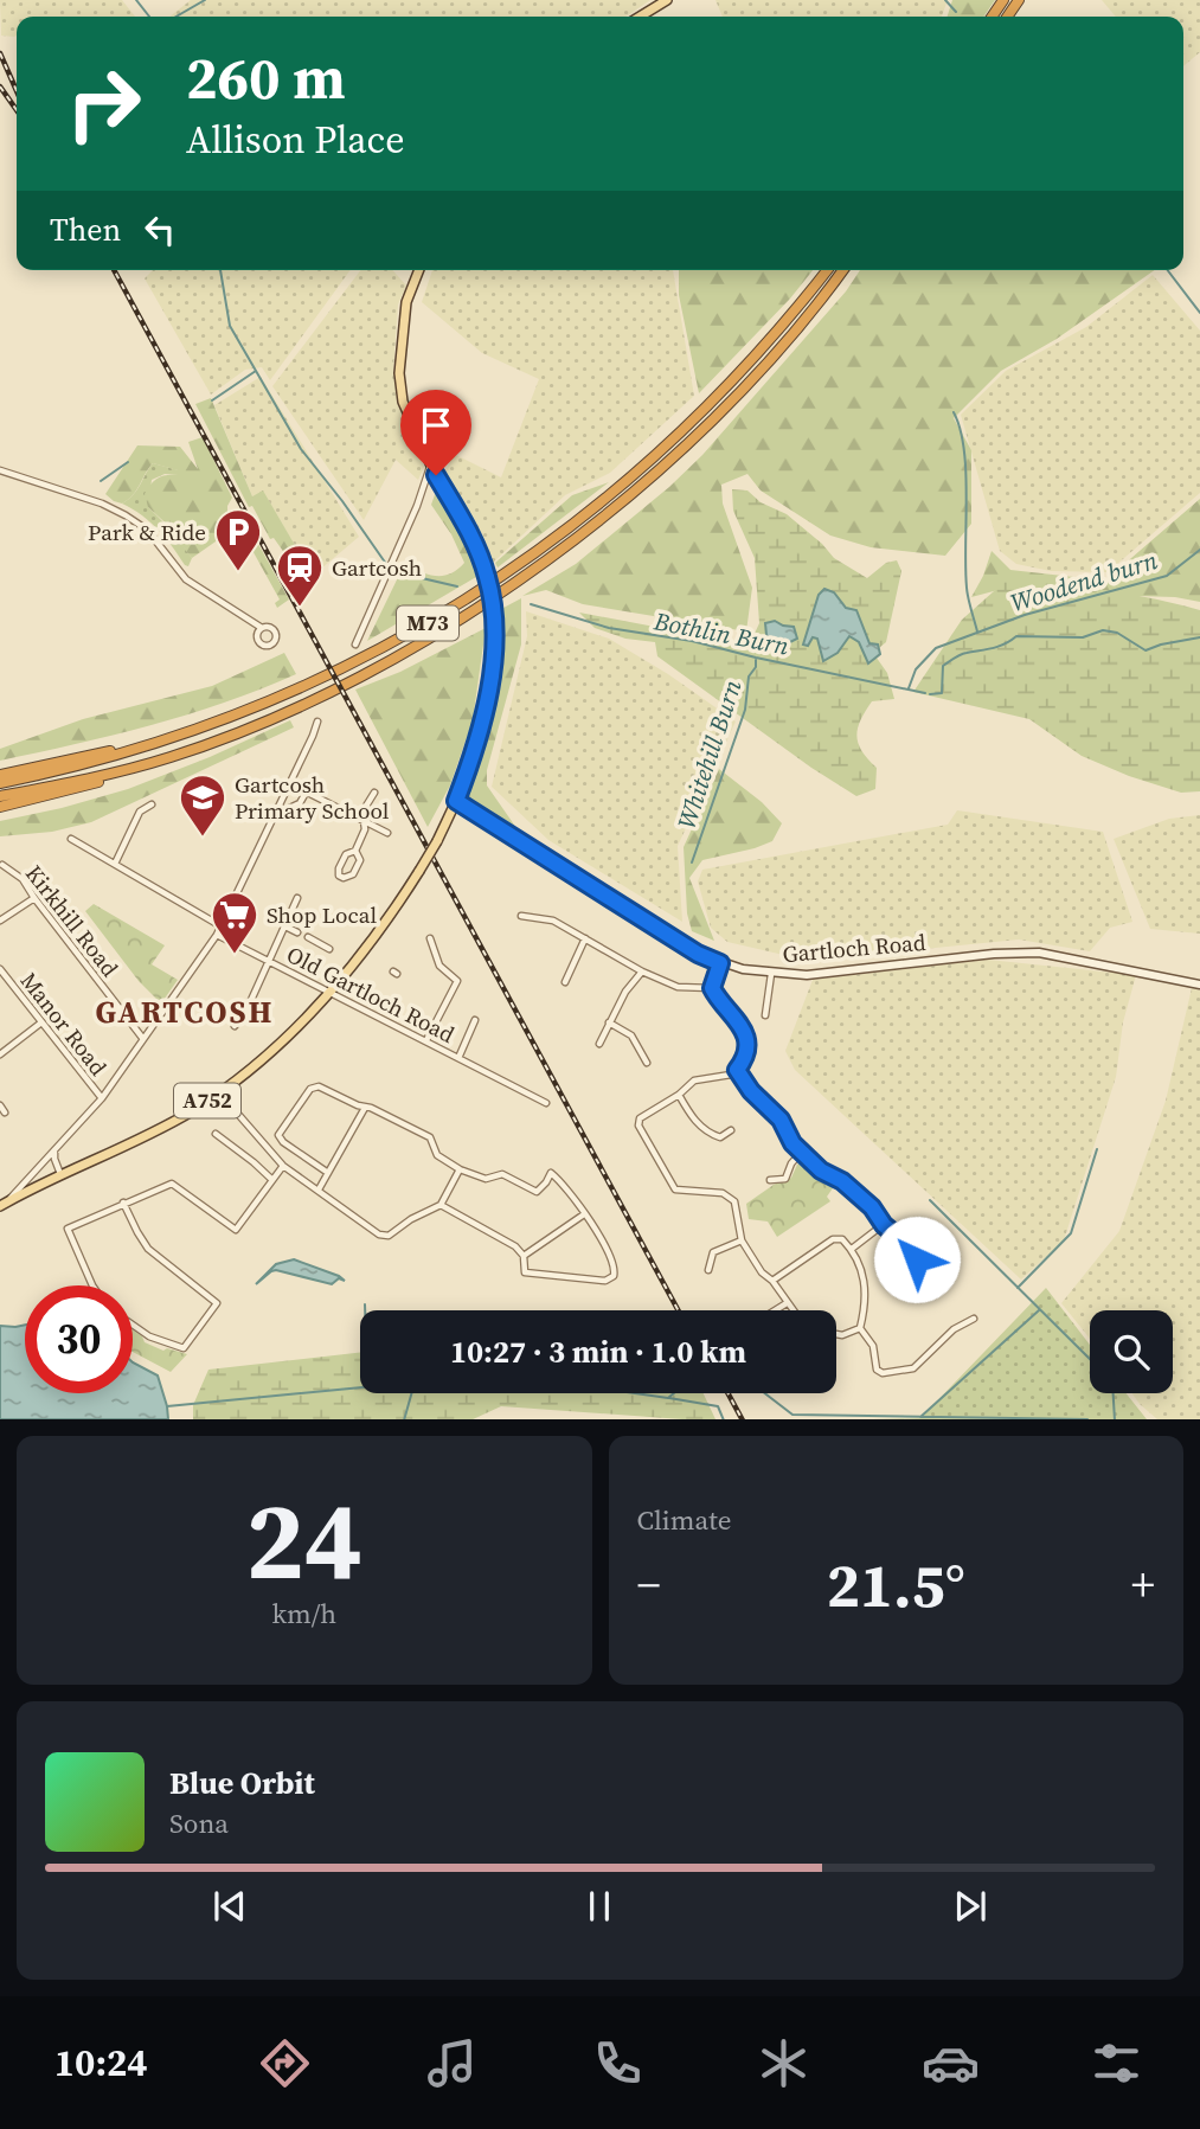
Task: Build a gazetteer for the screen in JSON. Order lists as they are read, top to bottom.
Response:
{
  "streets": {
    "highway": ["M73"],
    "main road": ["Gartloch Road", "A752"],
    "street": ["Kirkhill Road", "Old Gartloch Road", "Manor Road"]
  },
  "crossings": [
    ["Gartloch Road", "A752"],
    ["Old Gartloch Road", "A752"]
  ],
  "districts": ["GARTCOSH"],
  "water": ["Woodend burn", "Bothlin Burn", "Whitehill Burn"],
  "places": {
    "parking": ["Park & Ride"],
    "station": ["Gartcosh"],
    "school or university": ["Gartcosh Primary School"],
    "supermarket": ["Shop Local"]
  },
  "page": {
    "turn": ["260 m", "Allison Place"],
    "then": "Then",
    "limit": "30",
    "trip": "10:27 · 3 min · 1.0 km",
    "tile": [
      ["24", "km/h"],
      "Climate"
    ],
    "heat": ["−", "21.5°", "+"],
    "song": ["Blue Orbit", "Sona"],
    "tabs": "10:24"
  }
}
